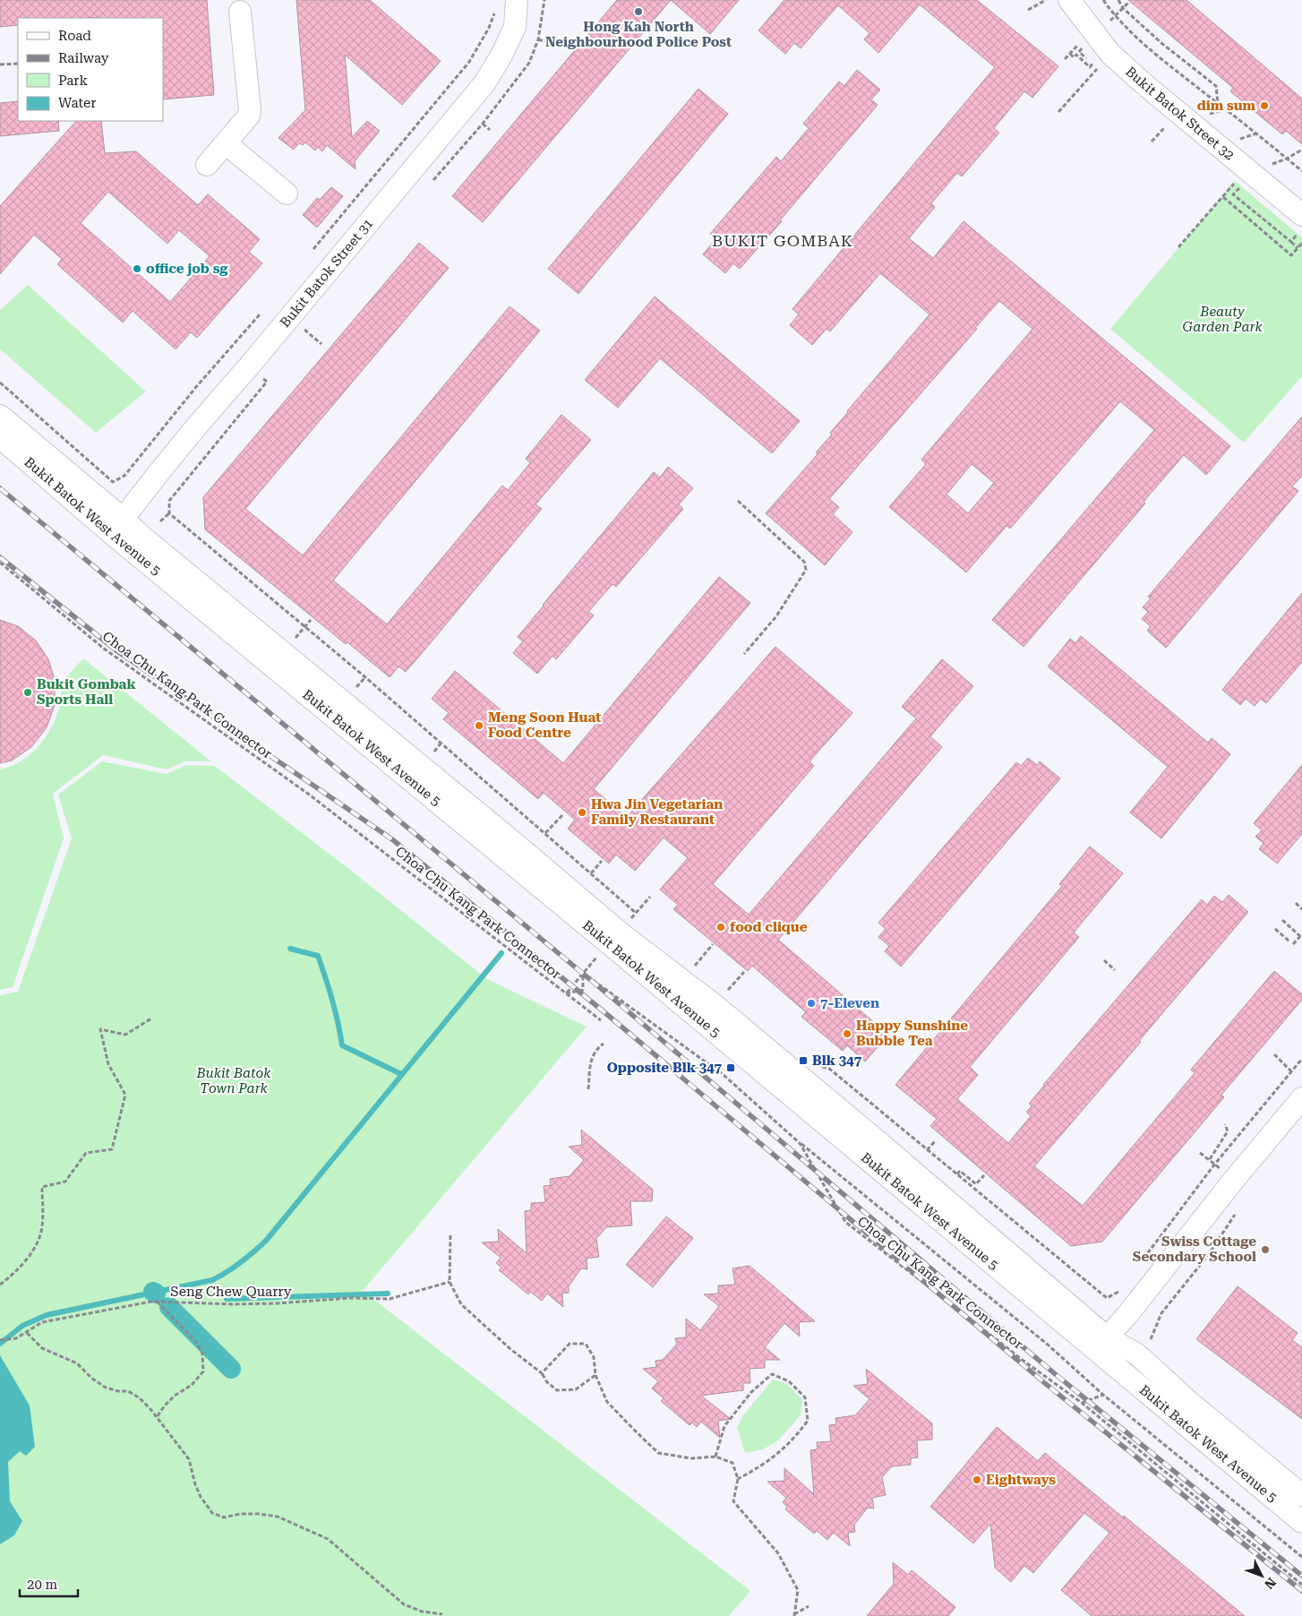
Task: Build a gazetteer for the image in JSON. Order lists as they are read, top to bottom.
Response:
{
  "streets": {
    "street": ["Bukit Batok Street 32", "Bukit Batok Street 31", "Bukit Batok West Avenue 5"],
    "path": ["Choa Chu Kang Park Connector", "Seng Chew Quarry"]
  },
  "crossings": [
    ["Bukit Batok Street 31", "Bukit Batok West Avenue 5"]
  ],
  "districts": ["BUKIT GOMBAK"],
  "parks": ["Beauty Garden Park", "Bukit Batok Town Park"],
  "places": {
    "other": [
      "Hong Kah North Neighbourhood Police Post",
      "dim sum",
      "office job sg",
      "Bukit Gombak Sports Hall",
      "Meng Soon Huat Food Centre",
      "Hwa Jin Vegetarian Family Restaurant",
      "food clique",
      "7-Eleven",
      "Happy Sunshine Bubble Tea",
      "Swiss Cottage Secondary School",
      "Eightways"
    ],
    "transit": ["Blk 347", "Opposite Blk 347"]
  },
  "legend": [
    "Road",
    "Railway",
    "Park",
    "Water"
  ],
  "scale_bar": "20 m",
  "north": "bottom right"
}
